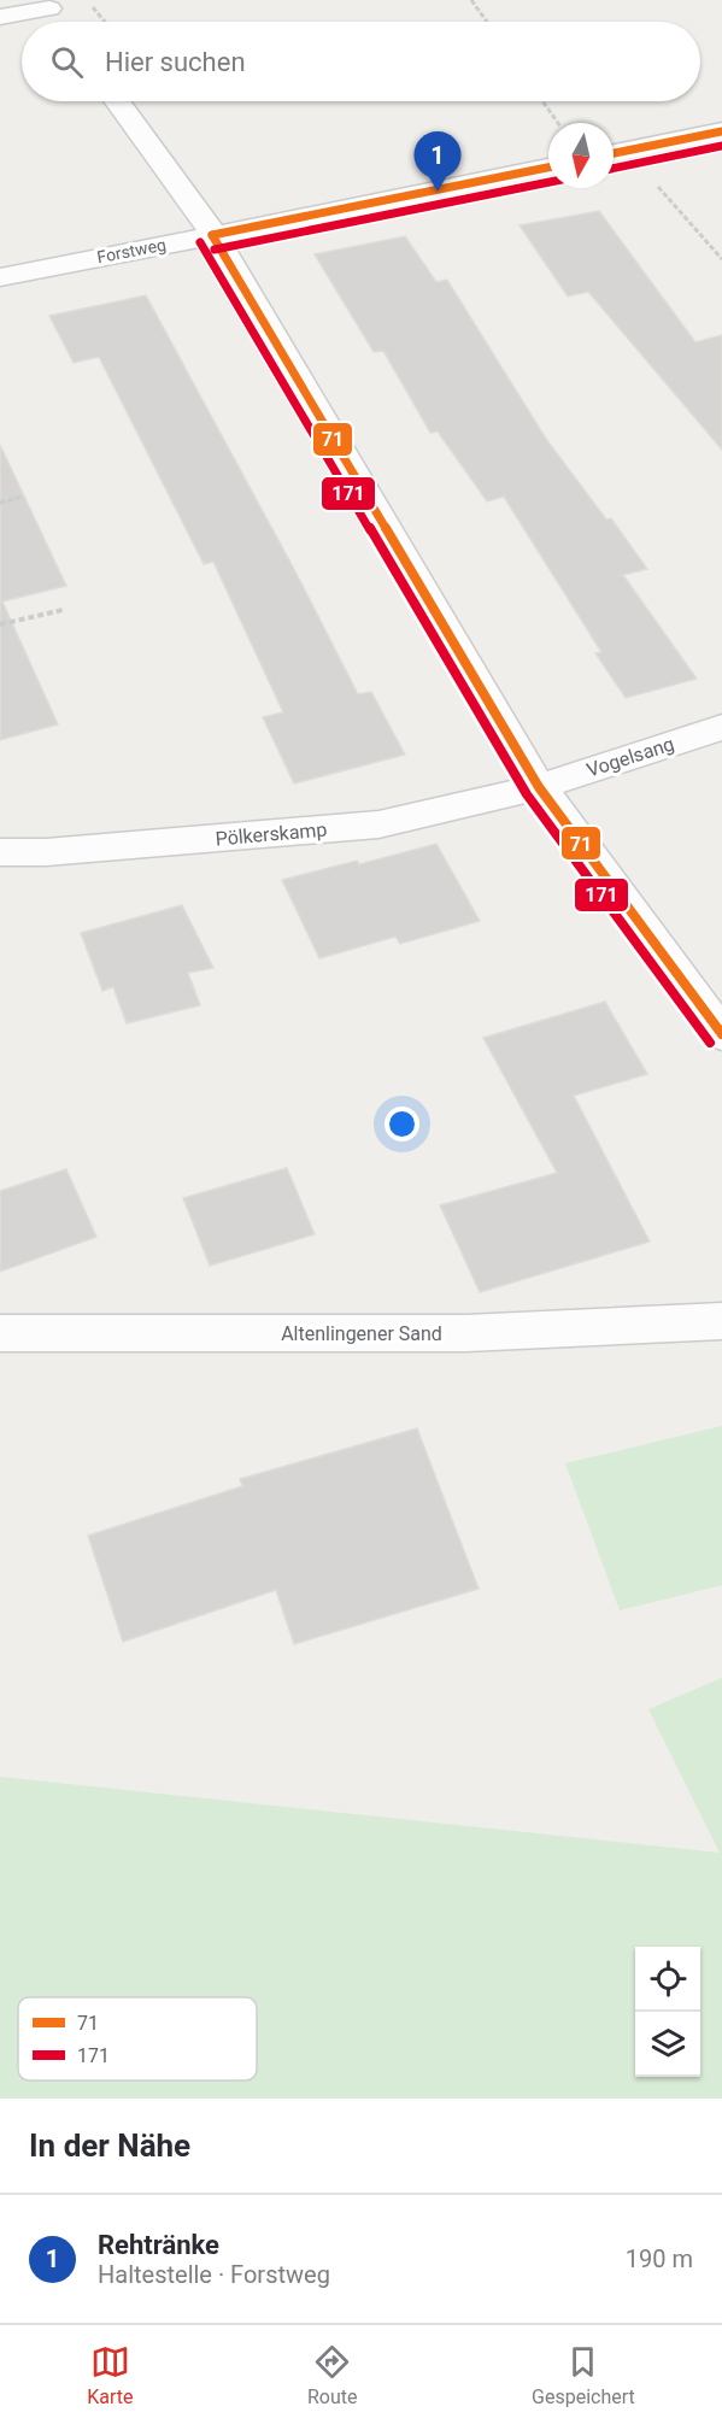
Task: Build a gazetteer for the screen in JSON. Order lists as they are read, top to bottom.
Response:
{
  "streets": {
    "street": [
      "Forstweg",
      "Vogelsang",
      "Pölkerskamp",
      "Altenlingener Sand"
    ]
  },
  "crossings": [
    ["Vogelsang", "Pölkerskamp"]
  ],
  "lines": ["transit line 71", "transit line 171"],
  "legend": ["71", "171"],
  "north": "bottom",
  "page": {
    "search": "Hier suchen",
    "pins": "1",
    "heading": "In der Nähe",
    "list": [
      {
        "mark": "1",
        "name": "Rehtränke",
        "note": "Haltestelle · Forstweg",
        "value": "190 m"
      }
    ],
    "nav": ["Karte", "Route", "Gespeichert"]
  }
}
